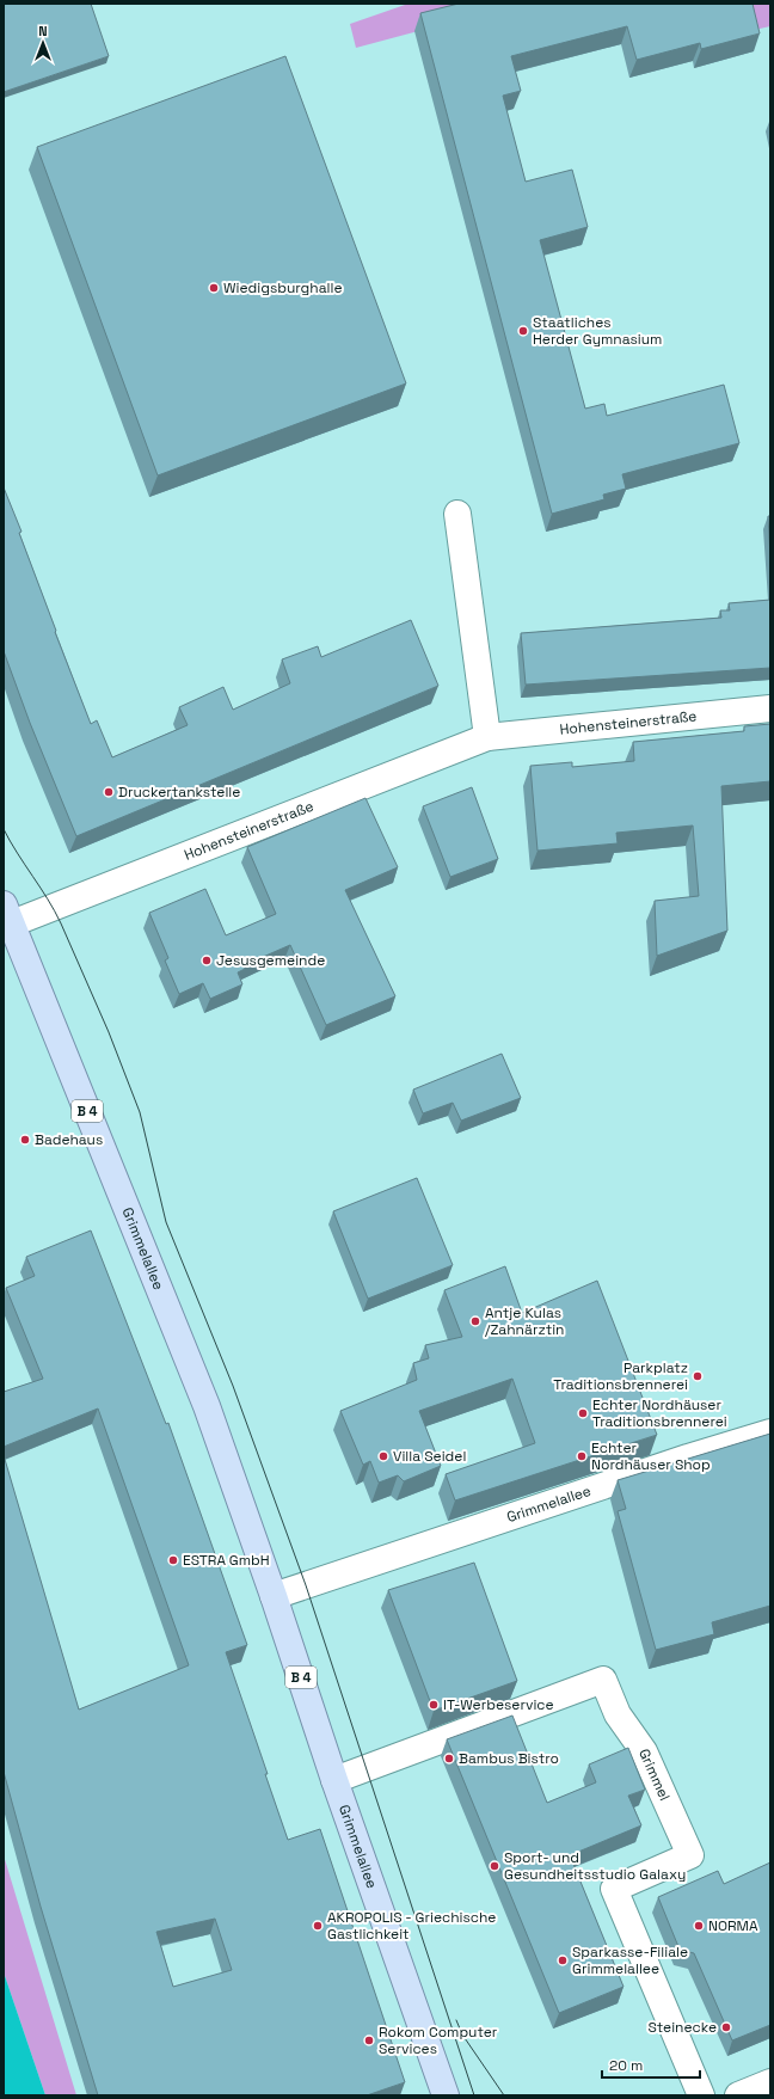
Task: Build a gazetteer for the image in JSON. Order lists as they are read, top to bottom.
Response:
{
  "streets": {
    "main road": ["B 4", "Grimmelallee"],
    "street": ["Hohensteinerstraße", "Grimmel"]
  },
  "crossings": [
    ["Hohensteinerstraße", "Grimmelallee"],
    ["Grimmelallee", "Grimmel"]
  ],
  "places": [
    "Wiedigsburghalle",
    "Staatliches Herder Gymnasium",
    "Druckertankstelle",
    "Jesusgemeinde",
    "Badehaus",
    "Antje Kulas /Zahnärztin",
    "Parkplatz Traditionsbrennerei",
    "Echter Nordhäuser Traditionsbrennerei",
    "Villa Seidel",
    "Echter Nordhäuser Shop",
    "ESTRA GmbH",
    "IT-Werbeservice",
    "Bambus Bistro",
    "Sport- und Gesundheitsstudio Galaxy",
    "AKROPOLIS - Griechische Gastlichkeit",
    "NORMA",
    "Sparkasse-Filiale Grimmelallee",
    "Steinecke",
    "Rokom Computer Services"
  ],
  "scale_bar": "20 m",
  "north": "top"
}
